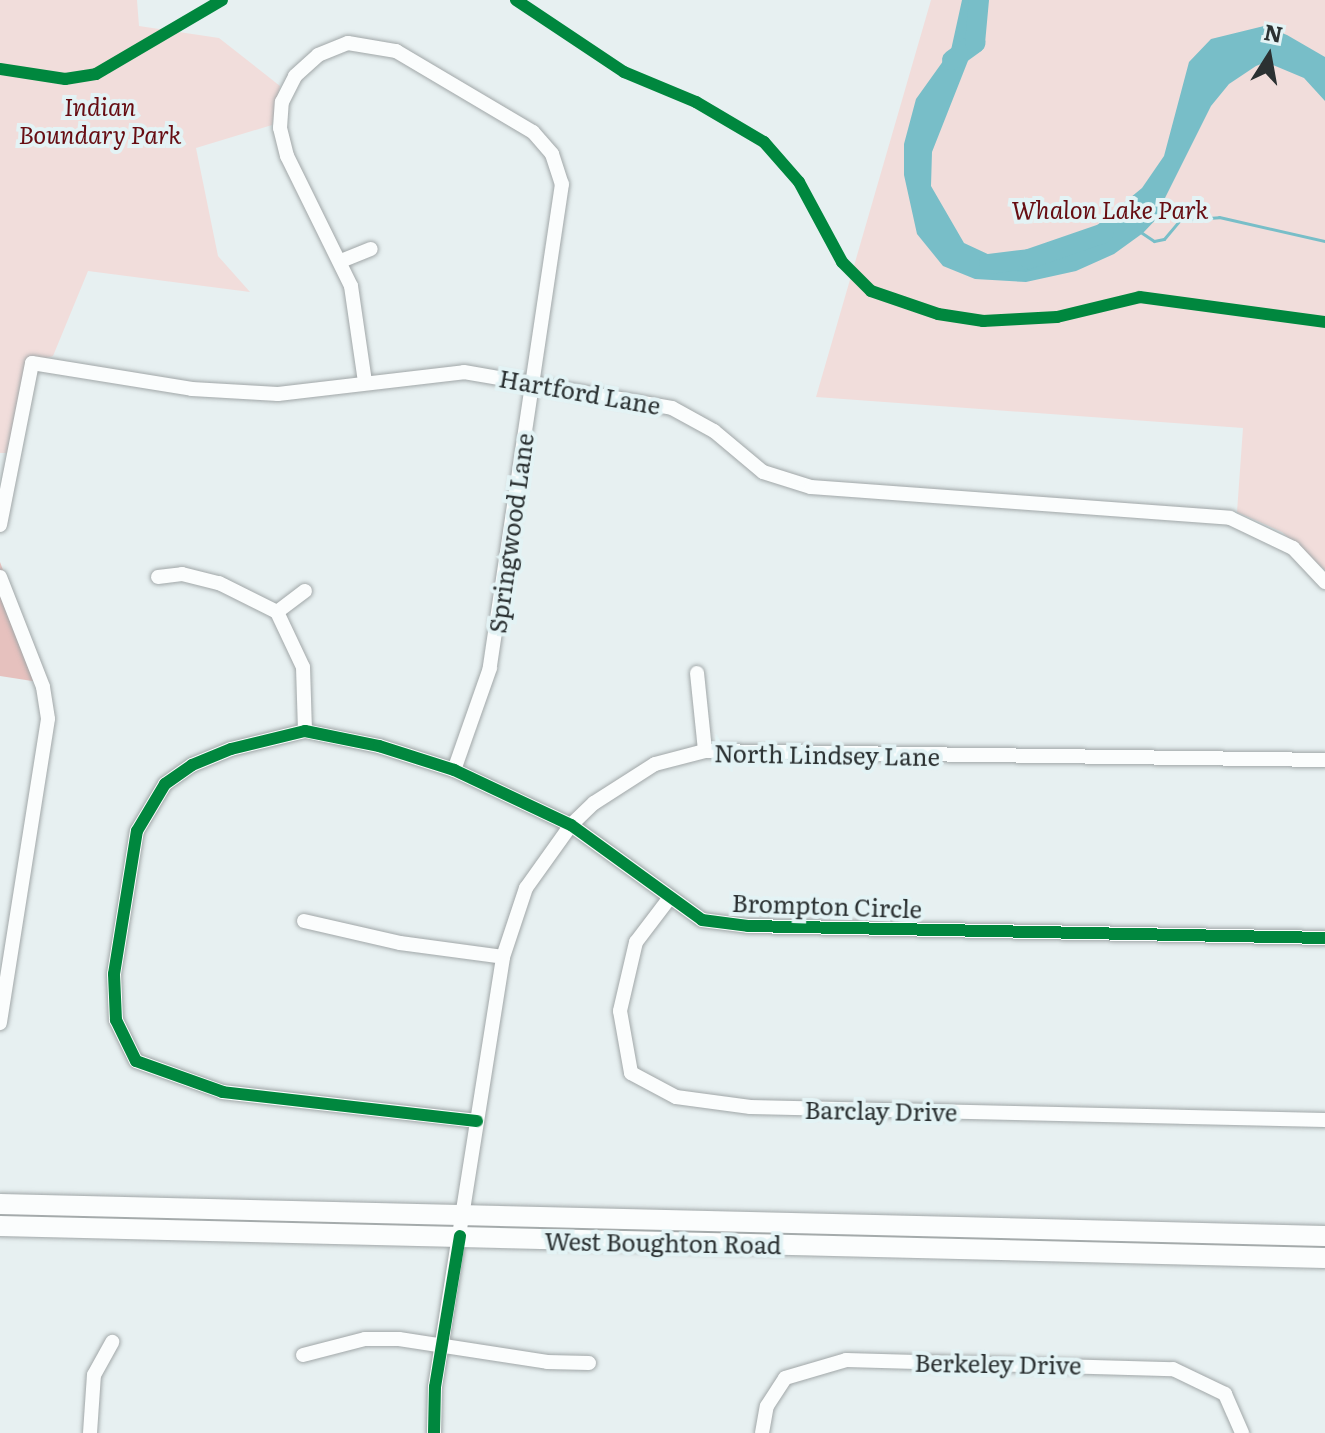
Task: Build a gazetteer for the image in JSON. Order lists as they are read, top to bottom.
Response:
{
  "streets": {
    "main road": ["West Boughton Road"],
    "street": [
      "Hartford Lane",
      "Springwood Lane",
      "North Lindsey Lane",
      "Brompton Circle",
      "Barclay Drive",
      "Berkeley Drive"
    ]
  },
  "crossings": [
    ["Hartford Lane", "Springwood Lane"],
    ["Springwood Lane", "Brompton Circle"],
    ["North Lindsey Lane", "Brompton Circle"],
    ["North Lindsey Lane", "West Boughton Road"],
    ["Brompton Circle", "Barclay Drive"]
  ],
  "parks": ["Indian Boundary Park", "Whalon Lake Park"],
  "north": "top"
}
